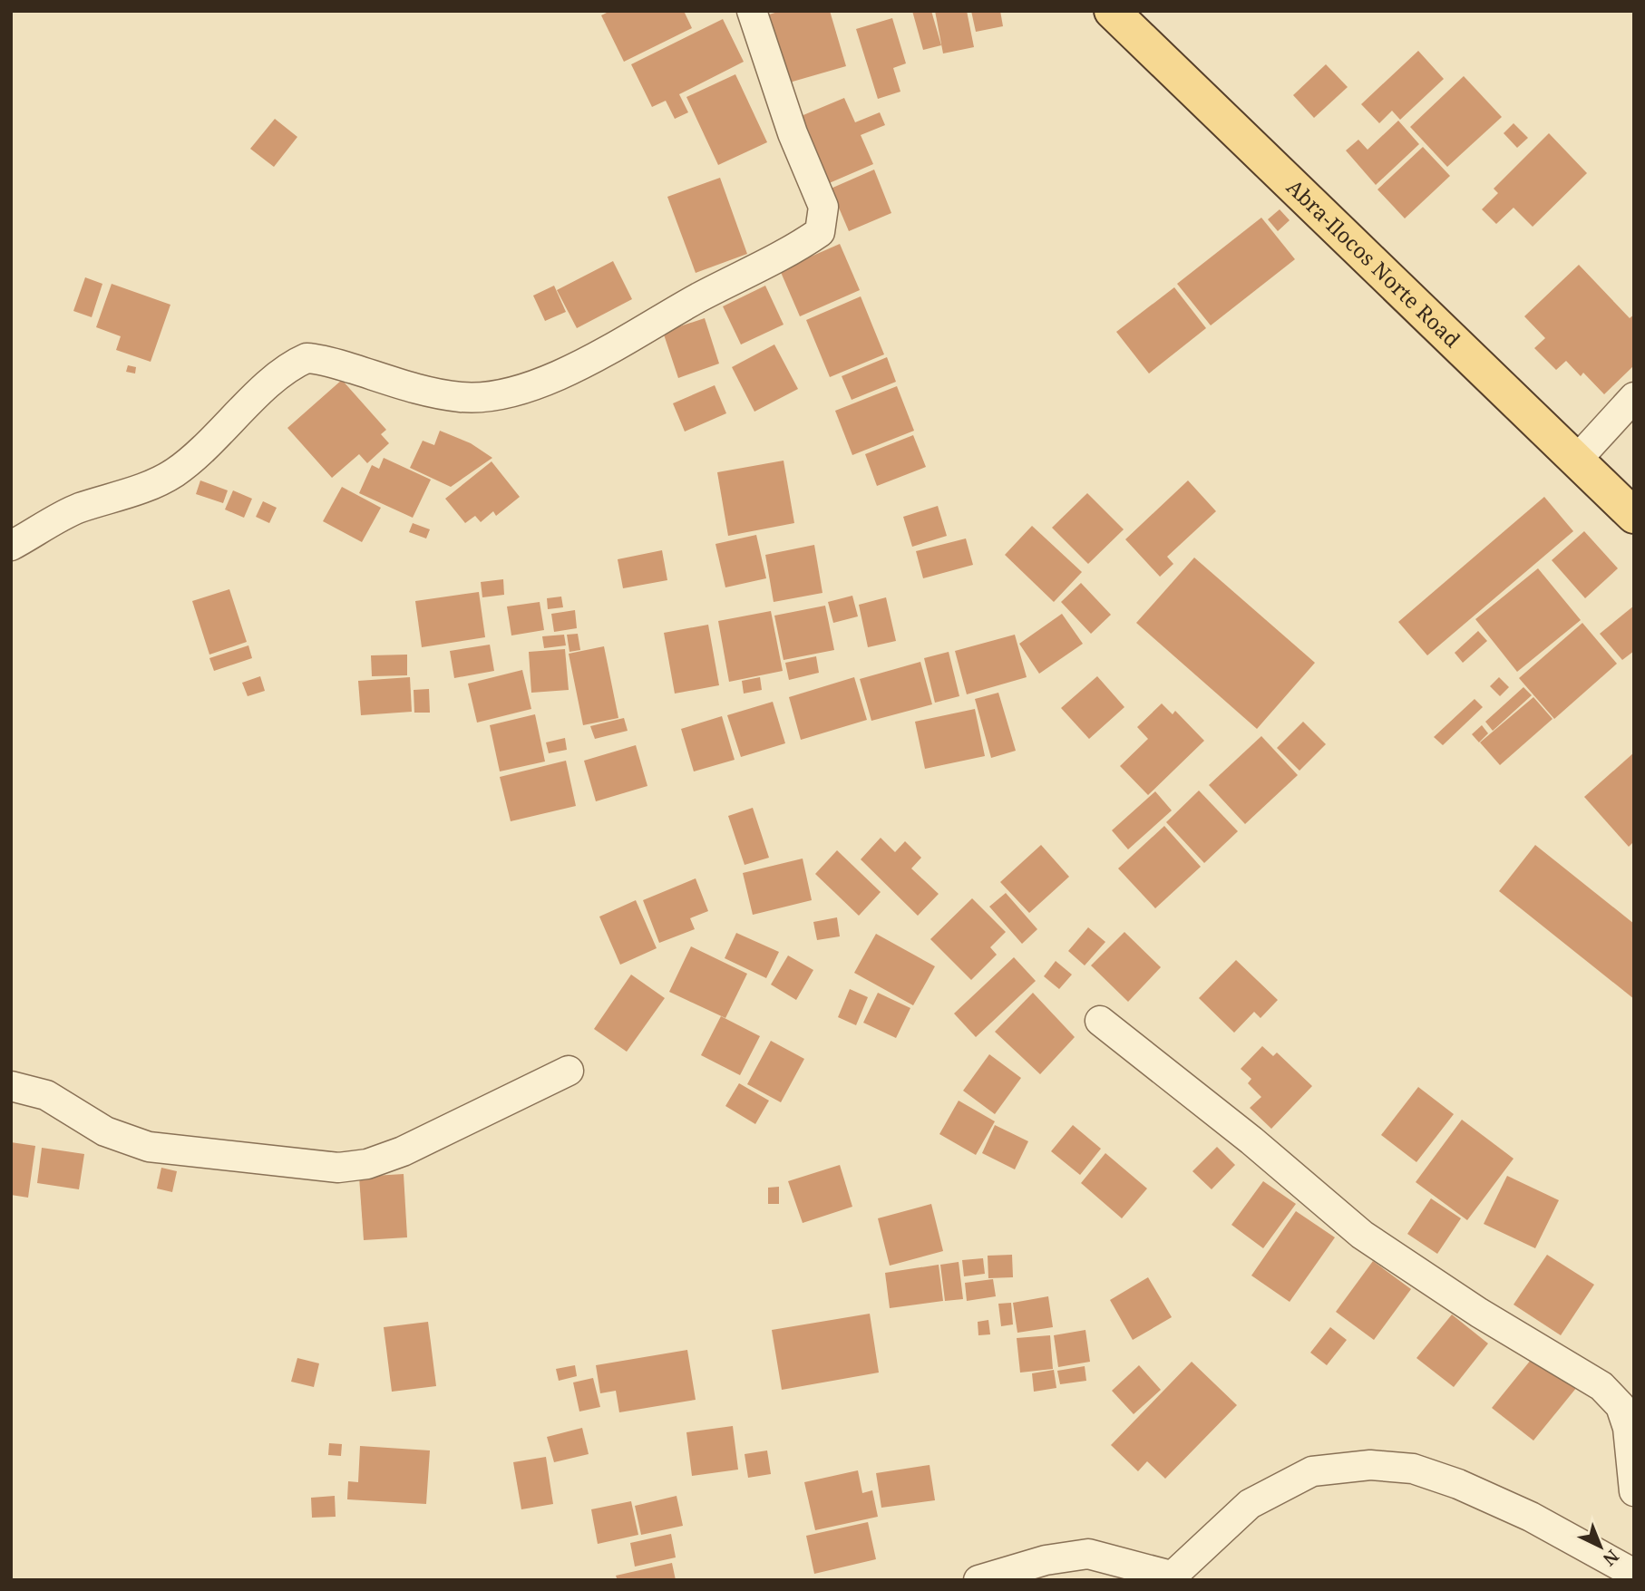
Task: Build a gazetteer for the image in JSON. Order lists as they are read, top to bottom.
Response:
{
  "streets": {
    "main road": ["Abra-Ilocos Norte Road"]
  },
  "north": "bottom right"
}
